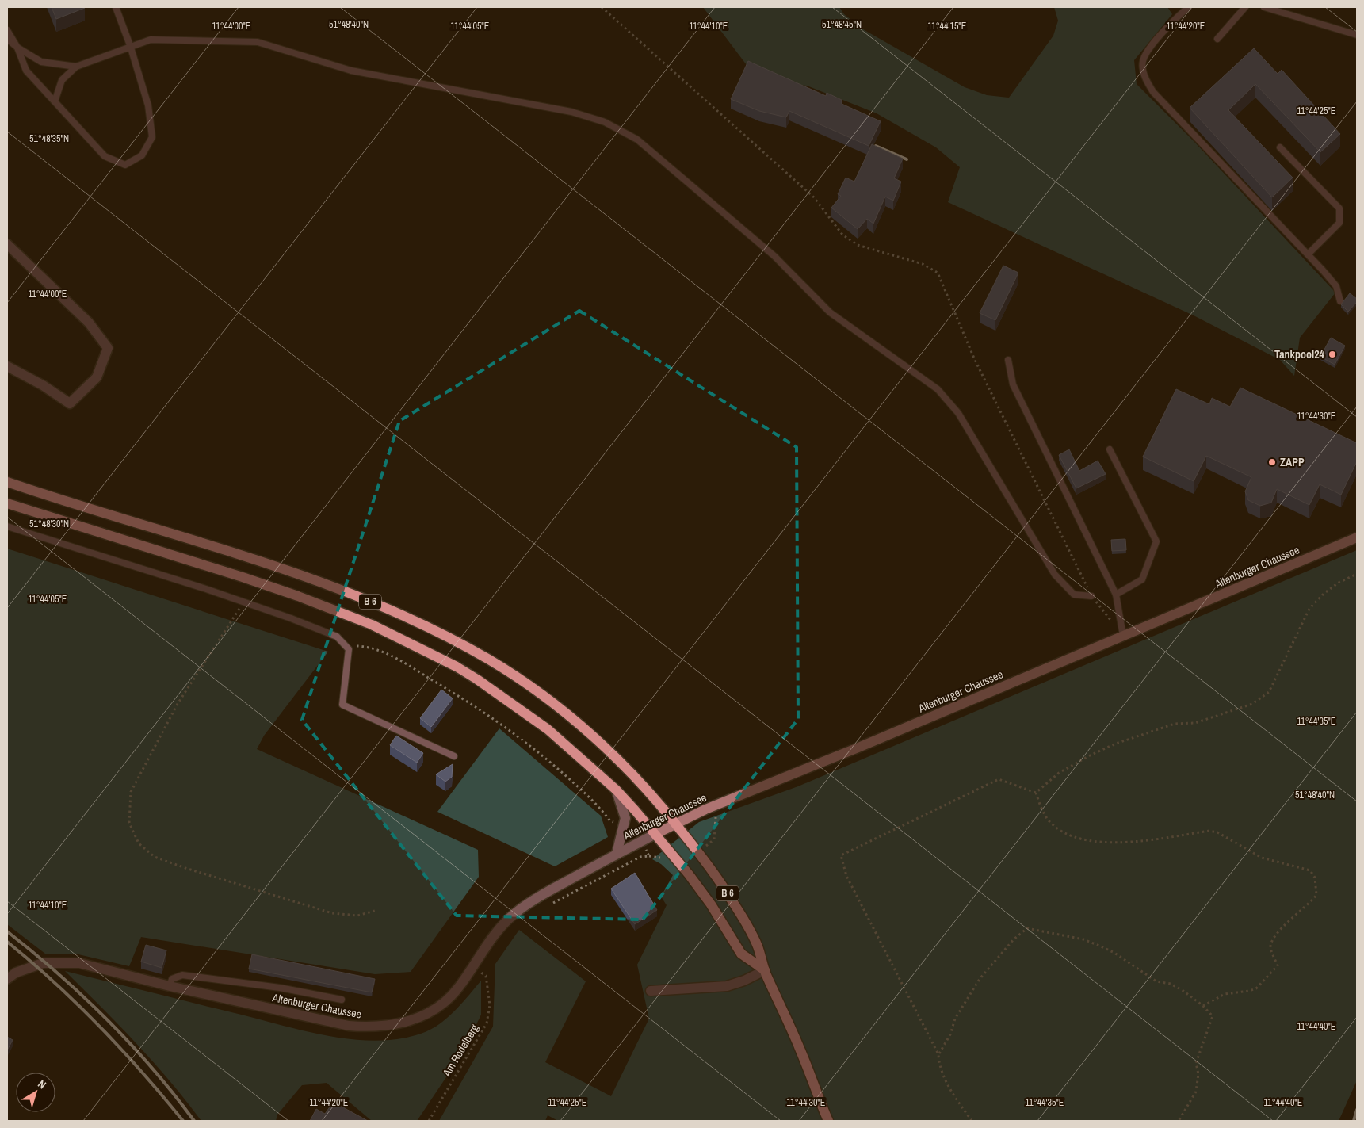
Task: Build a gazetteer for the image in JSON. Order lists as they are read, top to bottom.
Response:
{
  "streets": {
    "main road": ["Altenburger Chaussee", "B 6"],
    "path": ["Am Rodelberg"]
  },
  "crossings": [
    ["Altenburger Chaussee", "B 6"]
  ],
  "places": ["Tankpool24", "ZAPP"],
  "north": "top right",
  "coordinates": [
    "51°48'40\"N",
    "51°48'45\"N",
    "11°44'05\"E",
    "11°44'10\"E",
    "11°44'15\"E",
    "11°44'20\"E",
    "11°44'00\"E",
    "11°44'25\"E",
    "51°48'35\"N",
    "11°44'30\"E",
    "51°48'30\"N",
    "11°44'35\"E",
    "11°44'40\"E"
  ]
}
